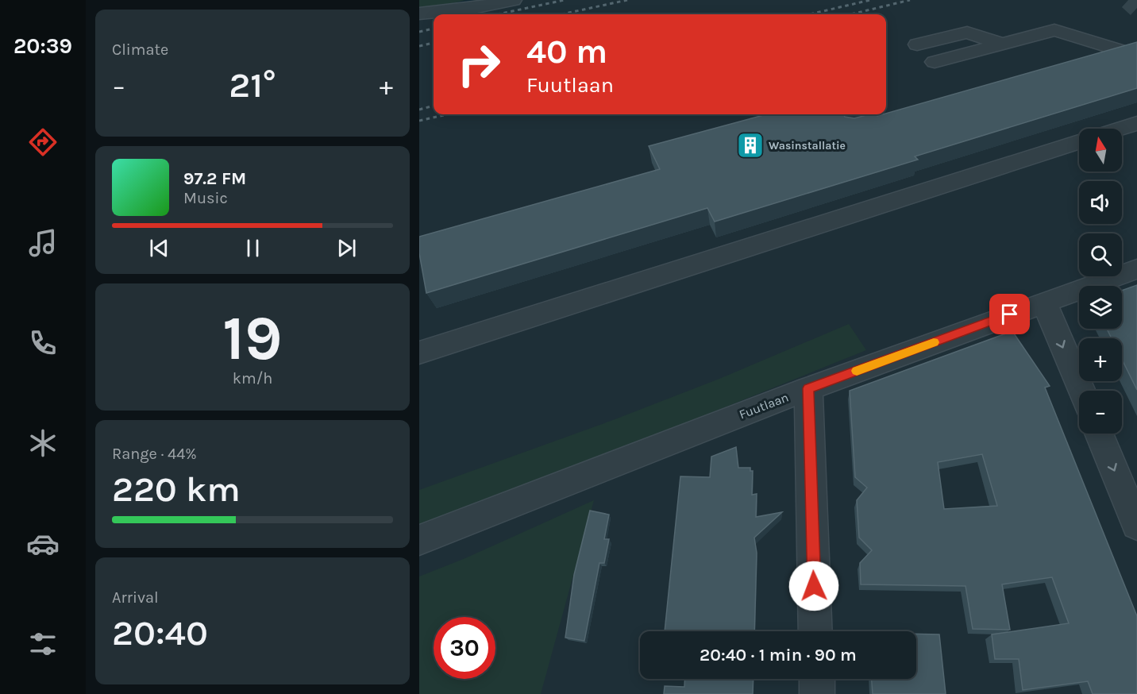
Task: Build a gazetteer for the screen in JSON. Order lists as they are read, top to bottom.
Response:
{
  "streets": {
    "street": ["Fuutlaan"]
  },
  "places": {
    "building": ["Wasinstallatie"]
  },
  "north": "top",
  "page": {
    "tabs": "20:39",
    "tile": [
      "Climate",
      ["19", "km/h"],
      ["Range · 44%", "220 km"],
      ["Arrival", "20:40"]
    ],
    "turn": ["40 m", "Fuutlaan"],
    "heat": ["−", "21°", "+"],
    "map_buttons": ["+", "−"],
    "song": ["97.2 FM", "Music"],
    "limit": "30",
    "trip": "20:40 · 1 min · 90 m"
  }
}
